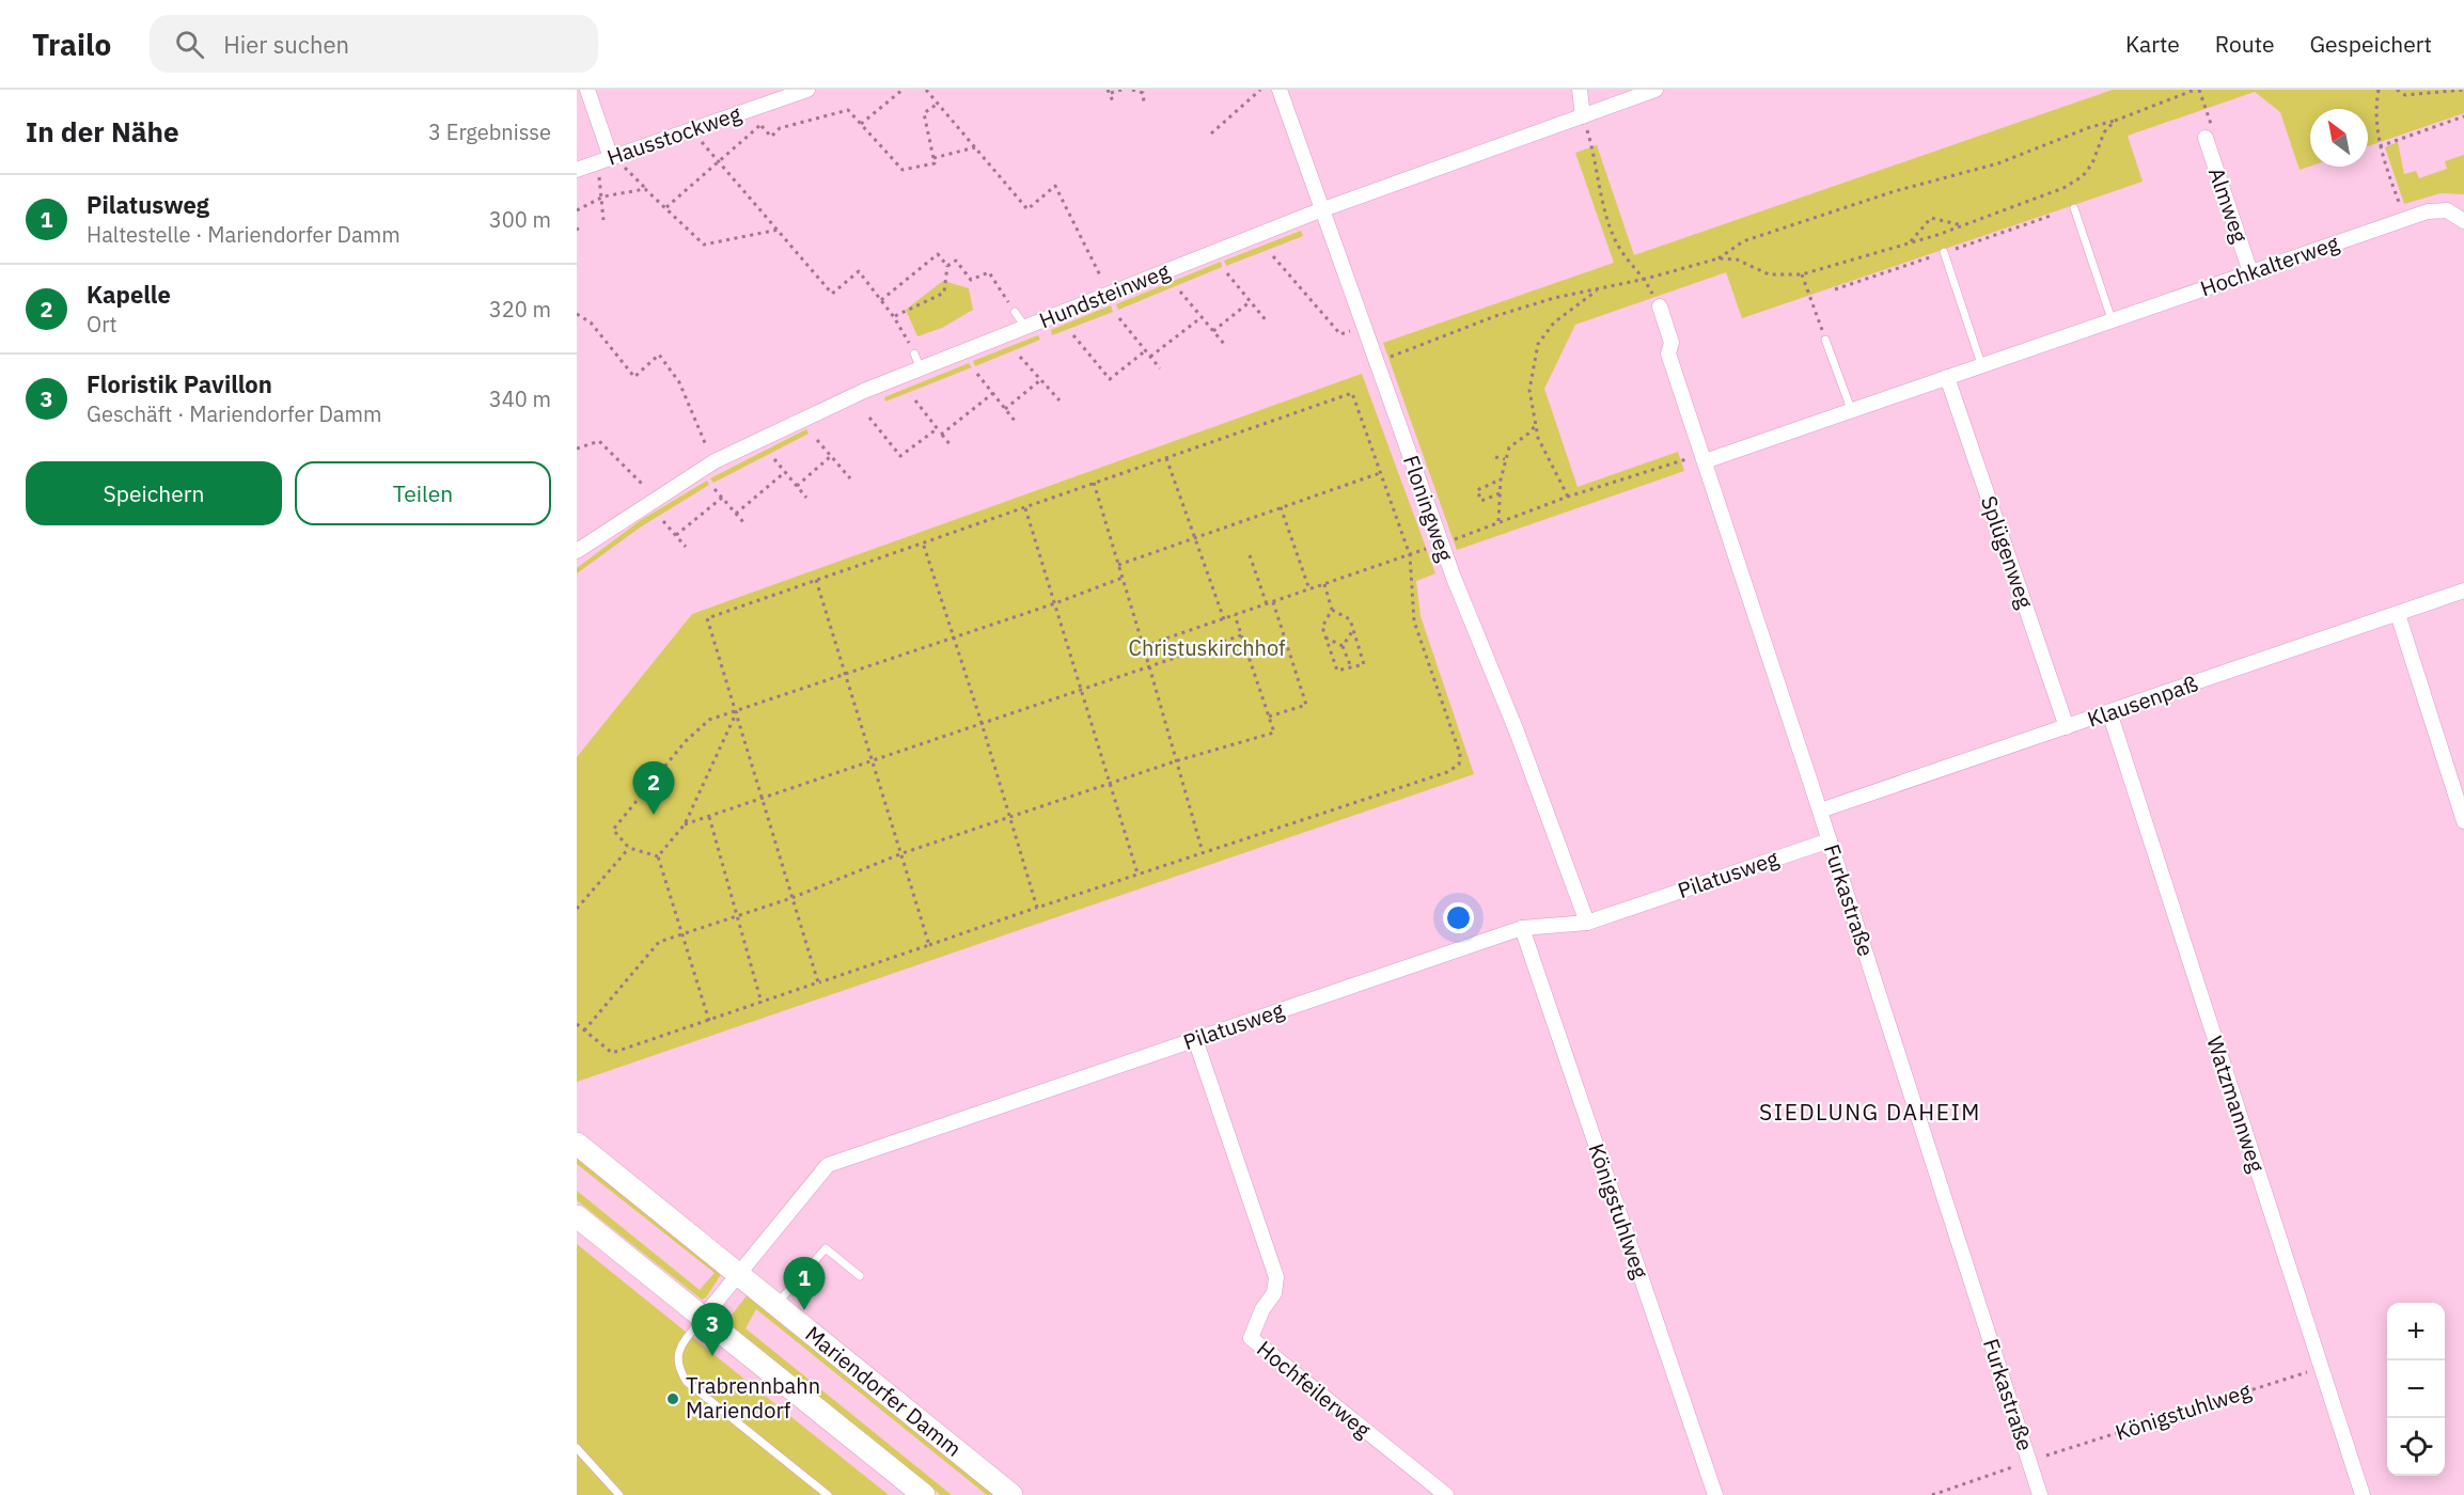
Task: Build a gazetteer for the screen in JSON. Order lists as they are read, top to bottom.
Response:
{
  "streets": {
    "main road": ["Mariendorfer Damm"],
    "street": [
      "Hausstockweg",
      "Almweg",
      "Hochkalterweg",
      "Hundsteinweg",
      "Floningweg",
      "Splügenweg",
      "Klausenpaß",
      "Pilatusweg",
      "Furkastraße",
      "Watzmannweg",
      "Königstuhlweg",
      "Hochfeilerweg"
    ]
  },
  "crossings": [
    ["Almweg", "Hochkalterweg"],
    ["Hochkalterweg", "Splügenweg"],
    ["Hochkalterweg", "Furkastraße"],
    ["Hundsteinweg", "Floningweg"],
    ["Floningweg", "Pilatusweg"],
    ["Splügenweg", "Klausenpaß"],
    ["Klausenpaß", "Furkastraße"],
    ["Klausenpaß", "Watzmannweg"],
    ["Pilatusweg", "Furkastraße"],
    ["Pilatusweg", "Königstuhlweg"],
    ["Pilatusweg", "Hochfeilerweg"],
    ["Pilatusweg", "Mariendorfer Damm"],
    ["Watzmannweg", "Königstuhlweg"]
  ],
  "districts": ["SIEDLUNG DAHEIM"],
  "parks": ["Christuskirchhof"],
  "places": ["Trabrennbahn Mariendorf"],
  "north": "top left",
  "page": {
    "header": "Trailo",
    "search": "Hier suchen",
    "nav": ["Karte", "Route", "Gespeichert"],
    "heading": ["In der Nähe", "3 Ergebnisse"],
    "list": [
      {
        "mark": "1",
        "name": "Pilatusweg",
        "note": "Haltestelle · Mariendorfer Damm",
        "value": "300 m"
      },
      {
        "mark": "2",
        "name": "Kapelle",
        "note": "Ort",
        "value": "320 m"
      },
      {
        "mark": "3",
        "name": "Floristik Pavillon",
        "note": "Geschäft · Mariendorfer Damm",
        "value": "340 m"
      }
    ],
    "buttons": ["Speichern", "Teilen"],
    "pins": ["2", "1", "3"],
    "map_buttons": ["+", "−"]
  }
}
